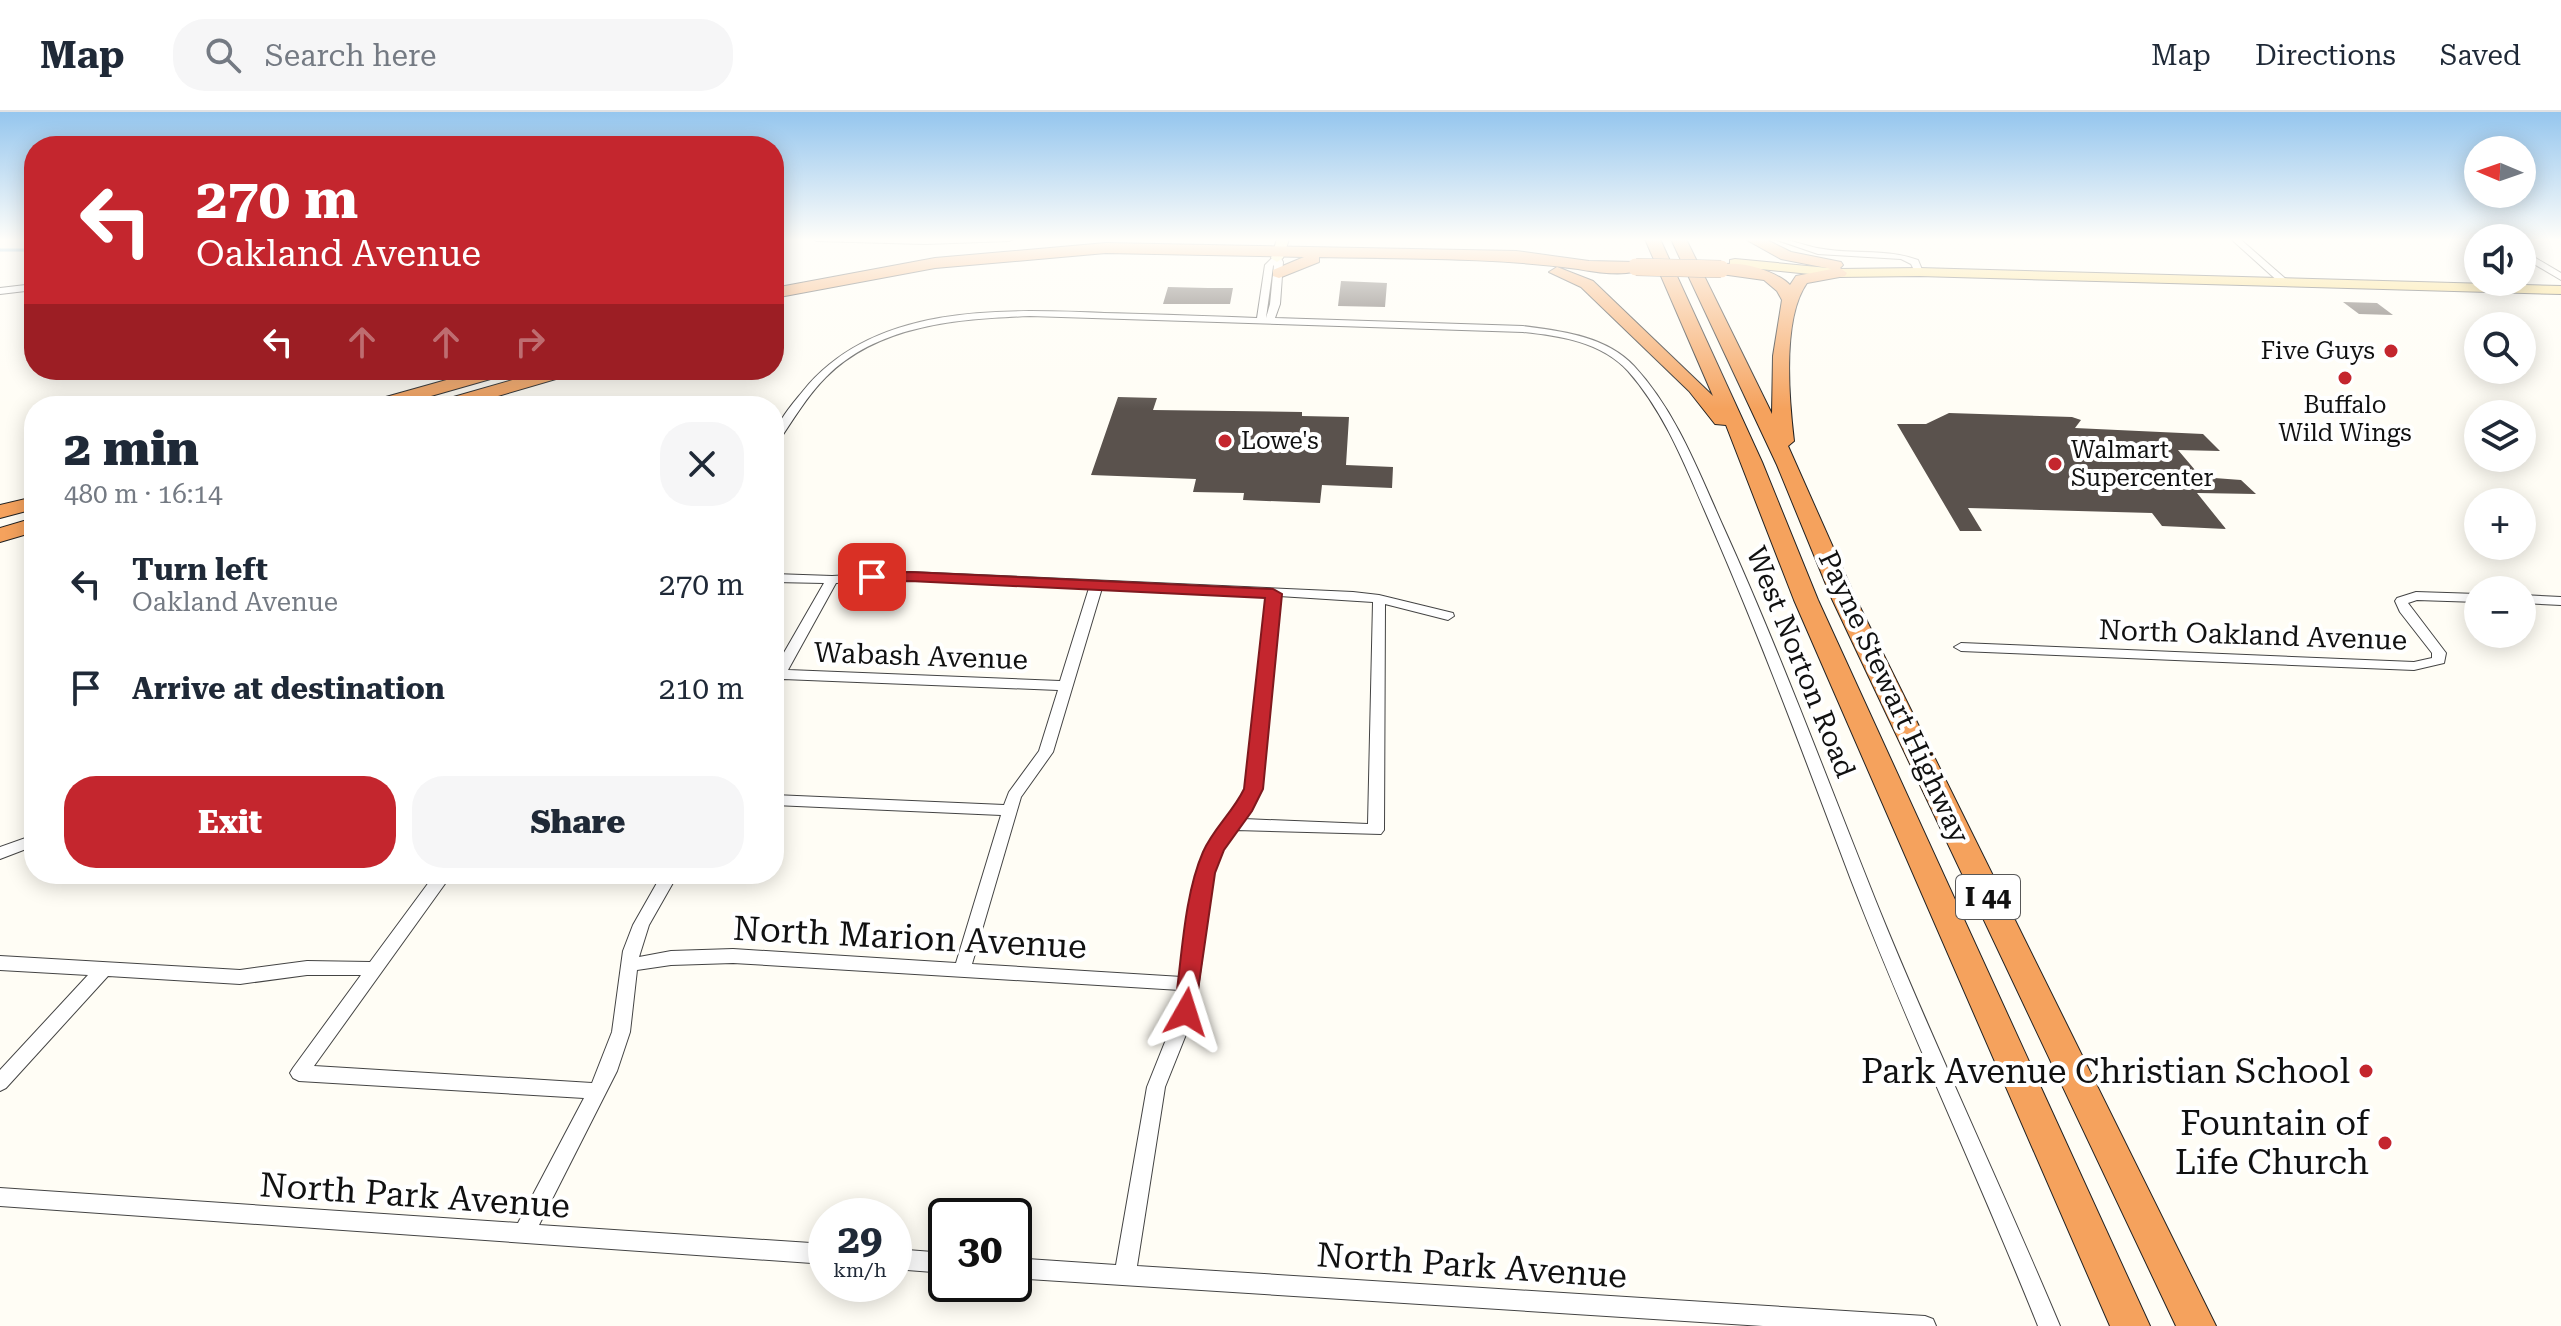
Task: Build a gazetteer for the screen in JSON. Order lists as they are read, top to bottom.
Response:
{
  "streets": {
    "highway": ["Payne Stewart Highway", "I 44"],
    "street": [
      "North Oakland Avenue",
      "Wabash Avenue",
      "West Norton Road",
      "North Marion Avenue",
      "North Park Avenue"
    ]
  },
  "places": [
    "Five Guys",
    "Buffalo Wild Wings",
    "Lowe's",
    "Walmart Supercenter",
    "Park Avenue Christian School",
    "Fountain of Life Church"
  ],
  "north": "left",
  "page": {
    "header": "Map",
    "search": "Search here",
    "nav": ["Map", "Directions", "Saved"],
    "map_buttons": ["+", "−"],
    "turn": ["270 m", "Oakland Avenue"],
    "heading": ["2 min", "480 m · 16:14"],
    "list": [
      {
        "name": "Turn left",
        "note": "Oakland Avenue",
        "value": "270 m"
      },
      {
        "name": "Arrive at destination",
        "value": "210 m"
      }
    ],
    "buttons": ["Exit", "Share"],
    "speed": "29 km/h",
    "limit": "30"
  }
}
